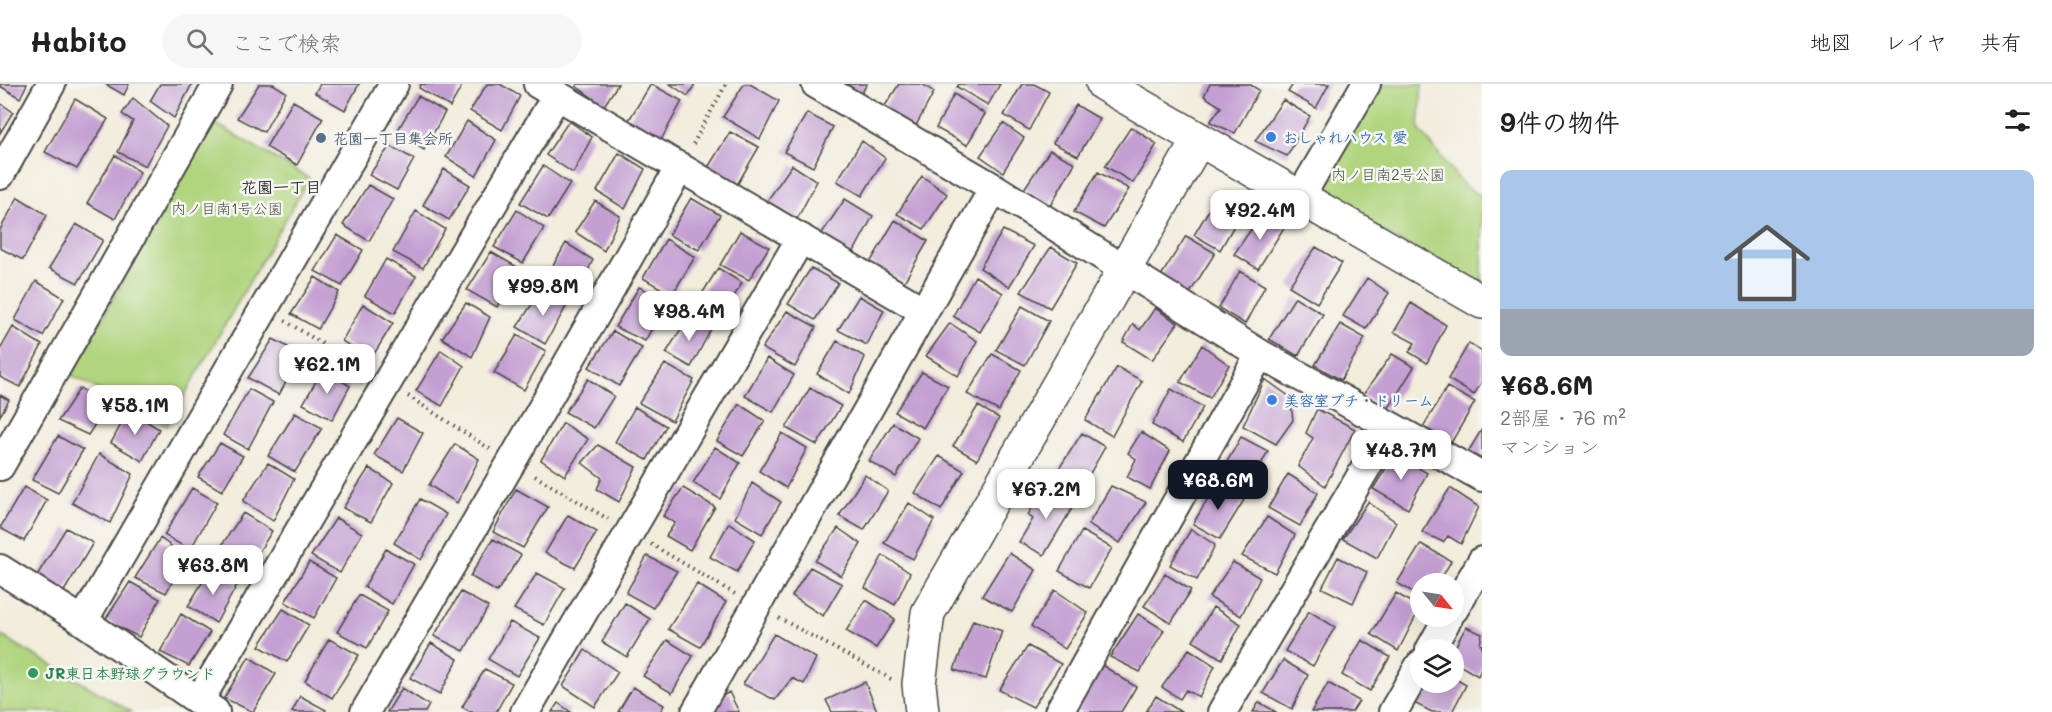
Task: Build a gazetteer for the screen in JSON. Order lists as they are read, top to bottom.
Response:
{
  "districts": ["花園一丁目"],
  "parks": ["内ノ目南2号公園", "内ノ目南1号公園"],
  "places": [
    "おしゃれハウス 愛",
    "花園一丁目集会所",
    "美容室プチ・ドリーム",
    "JR東日本野球グラウンド"
  ],
  "north": "bottom right",
  "page": {
    "header": "Habito",
    "search": "ここで検索",
    "nav": ["地図", "レイヤ", "共有"],
    "heading": "9件の物件",
    "list": [
      {
        "name": "¥68.6M",
        "note": "2部屋 · 76 m² · マンション"
      }
    ],
    "price": [
      "¥92.4M",
      "¥99.8M",
      "¥98.4M",
      "¥62.1M",
      "¥58.1M",
      "¥48.7M",
      "¥68.6M",
      "¥67.2M",
      "¥63.8M"
    ]
  }
}
